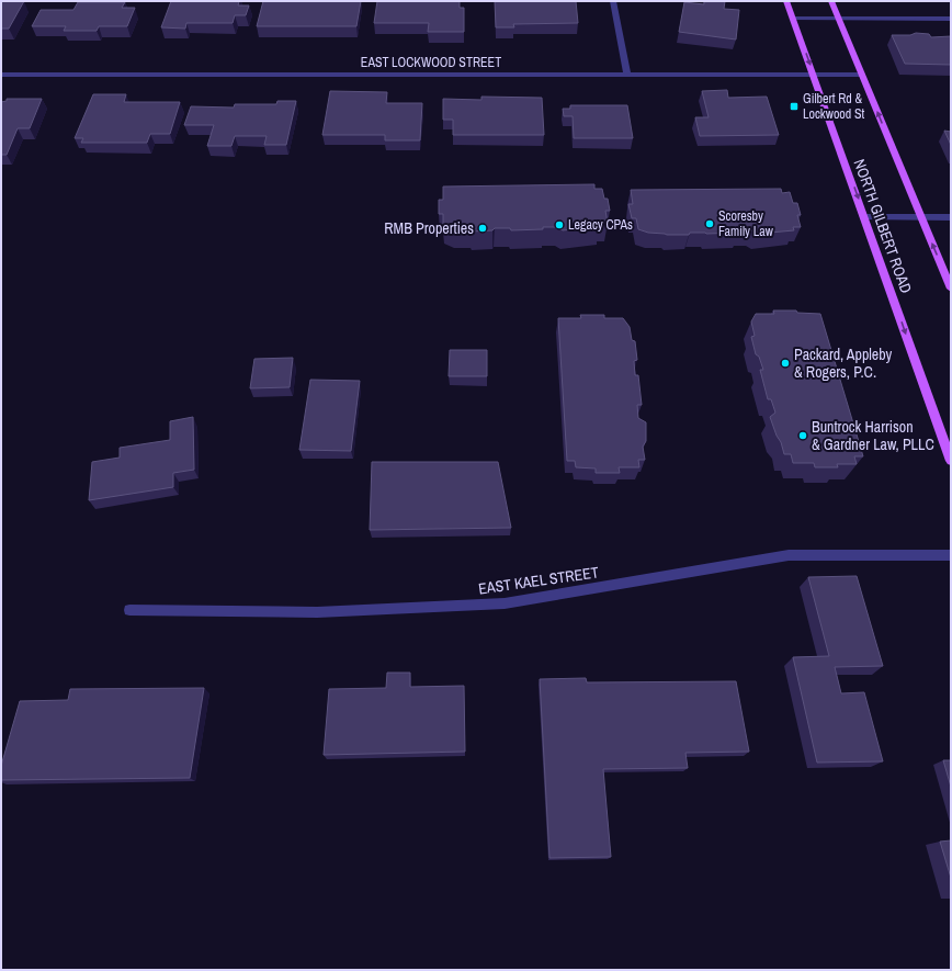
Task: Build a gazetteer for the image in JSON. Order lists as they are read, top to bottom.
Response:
{
  "streets": {
    "main road": ["NORTH GILBERT ROAD"],
    "street": ["EAST LOCKWOOD STREET", "EAST KAEL STREET"]
  },
  "crossings": [
    ["EAST LOCKWOOD STREET", "NORTH GILBERT ROAD"]
  ],
  "places": {
    "transit": ["Gilbert Rd & Lockwood St"],
    "other": [
      "Scoresby Family Law",
      "Legacy CPAs",
      "RMB Properties",
      "Packard, Appleby & Rogers, P.C.",
      "Buntrock Harrison & Gardner Law, PLLC"
    ]
  }
}
